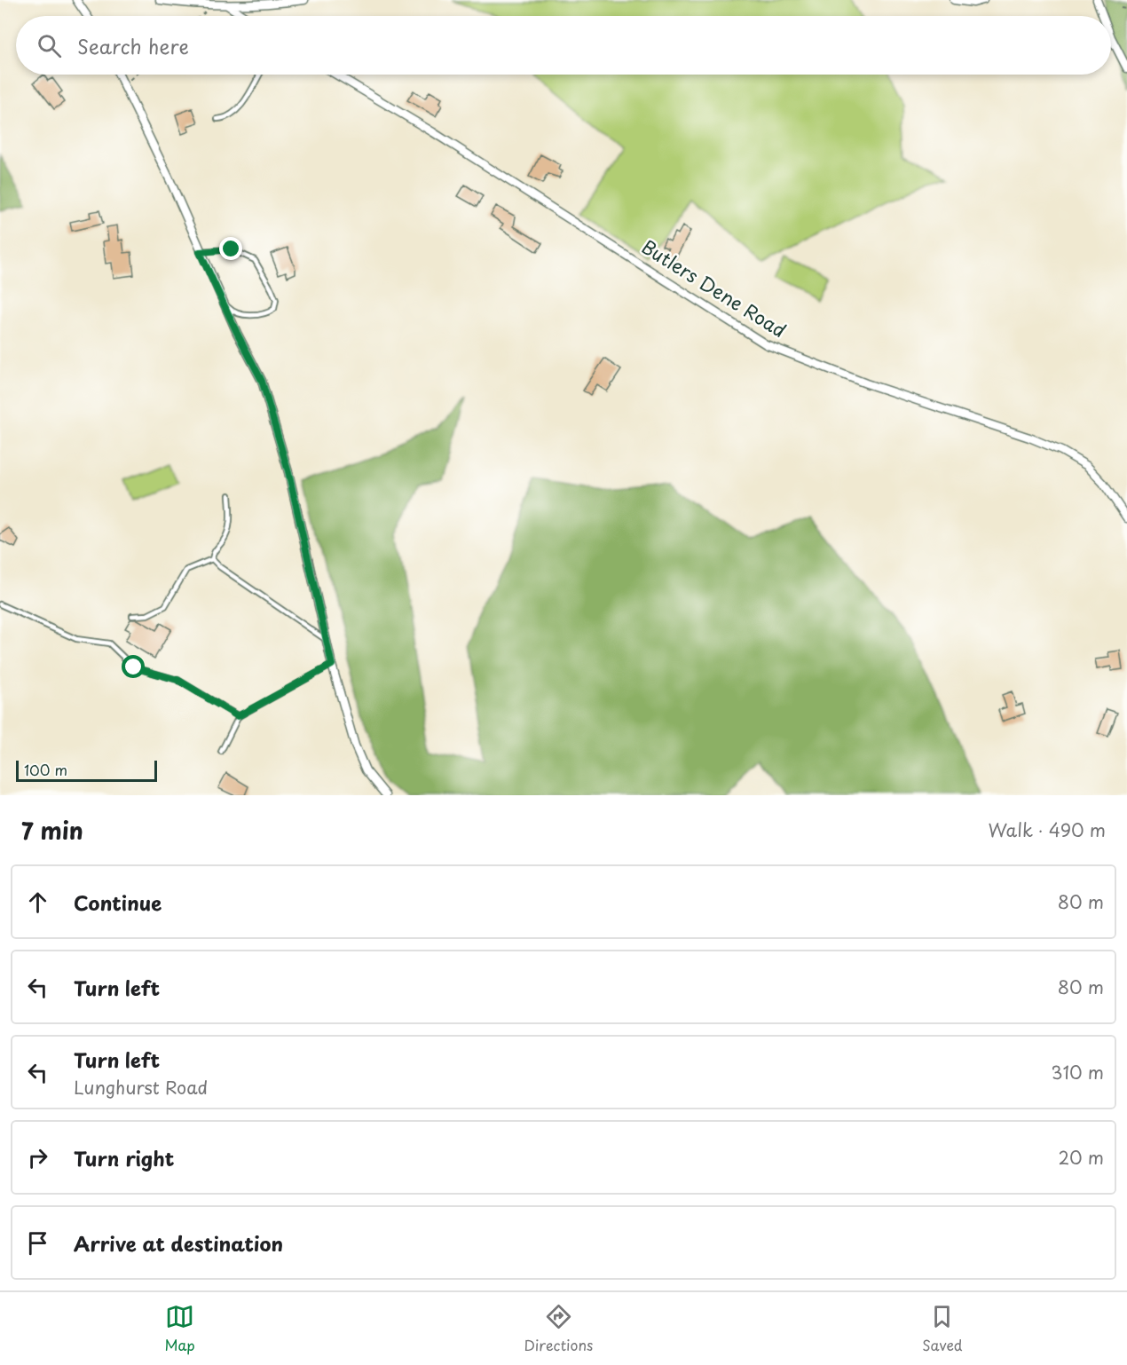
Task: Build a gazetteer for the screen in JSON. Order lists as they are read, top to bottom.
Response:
{
  "streets": {
    "street": ["Butlers Dene Road"]
  },
  "scale_bar": "100 m",
  "page": {
    "search": "Search here",
    "scale": "100 m",
    "heading": ["7 min", "Walk · 490 m"],
    "list": [
      ["Continue", "80 m"],
      ["Turn left", "80 m"],
      ["Turn left", "Lunghurst Road", "310 m"],
      ["Turn right", "20 m"],
      "Arrive at destination"
    ],
    "nav": ["Map", "Directions", "Saved"]
  }
}
